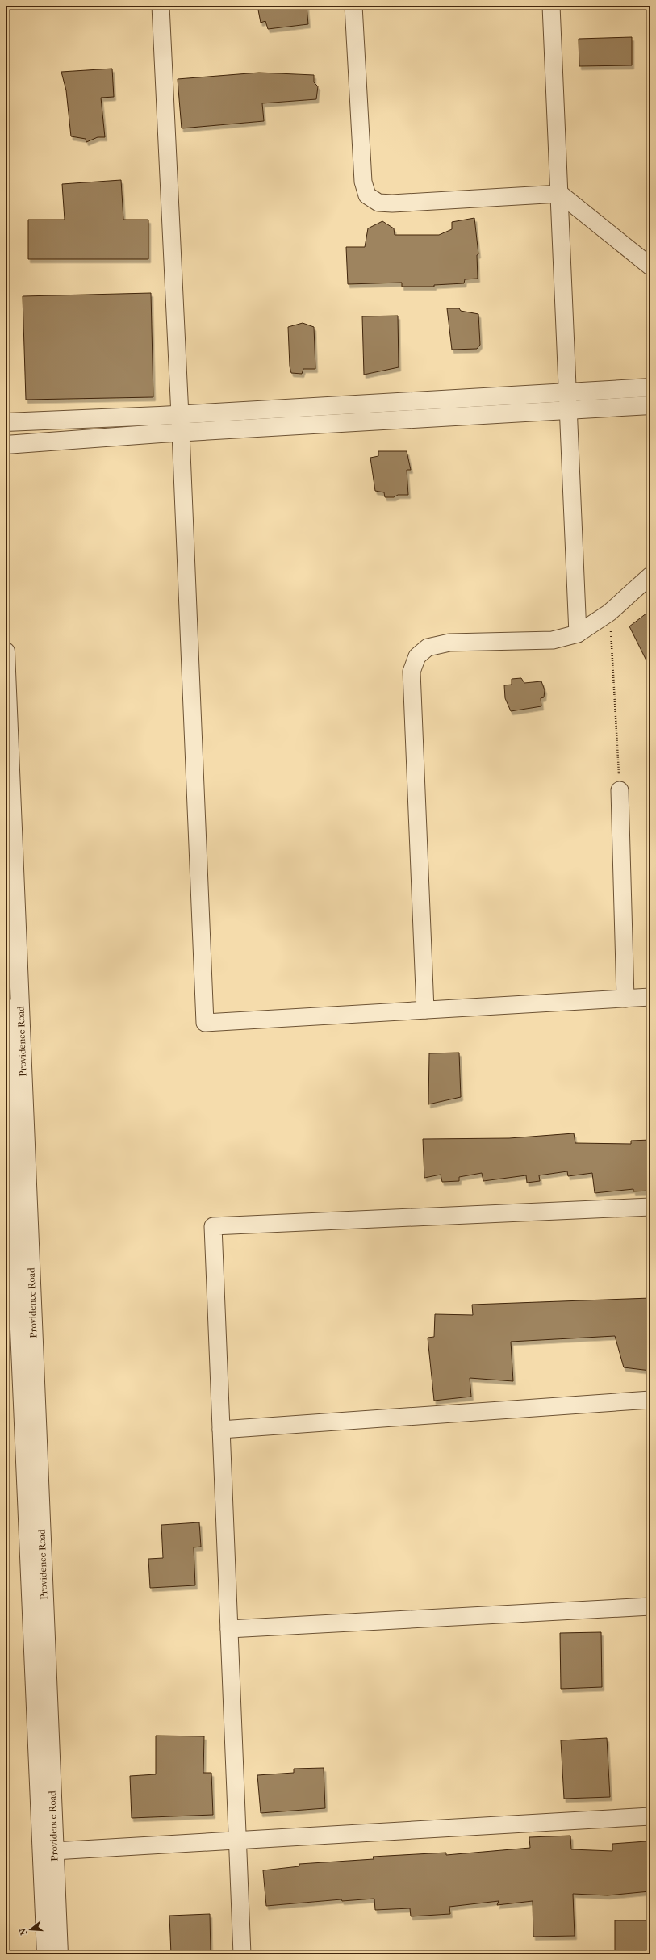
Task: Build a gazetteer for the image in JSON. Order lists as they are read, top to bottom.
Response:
{
  "streets": {
    "street": ["Providence Road"]
  },
  "north": "left"
}
